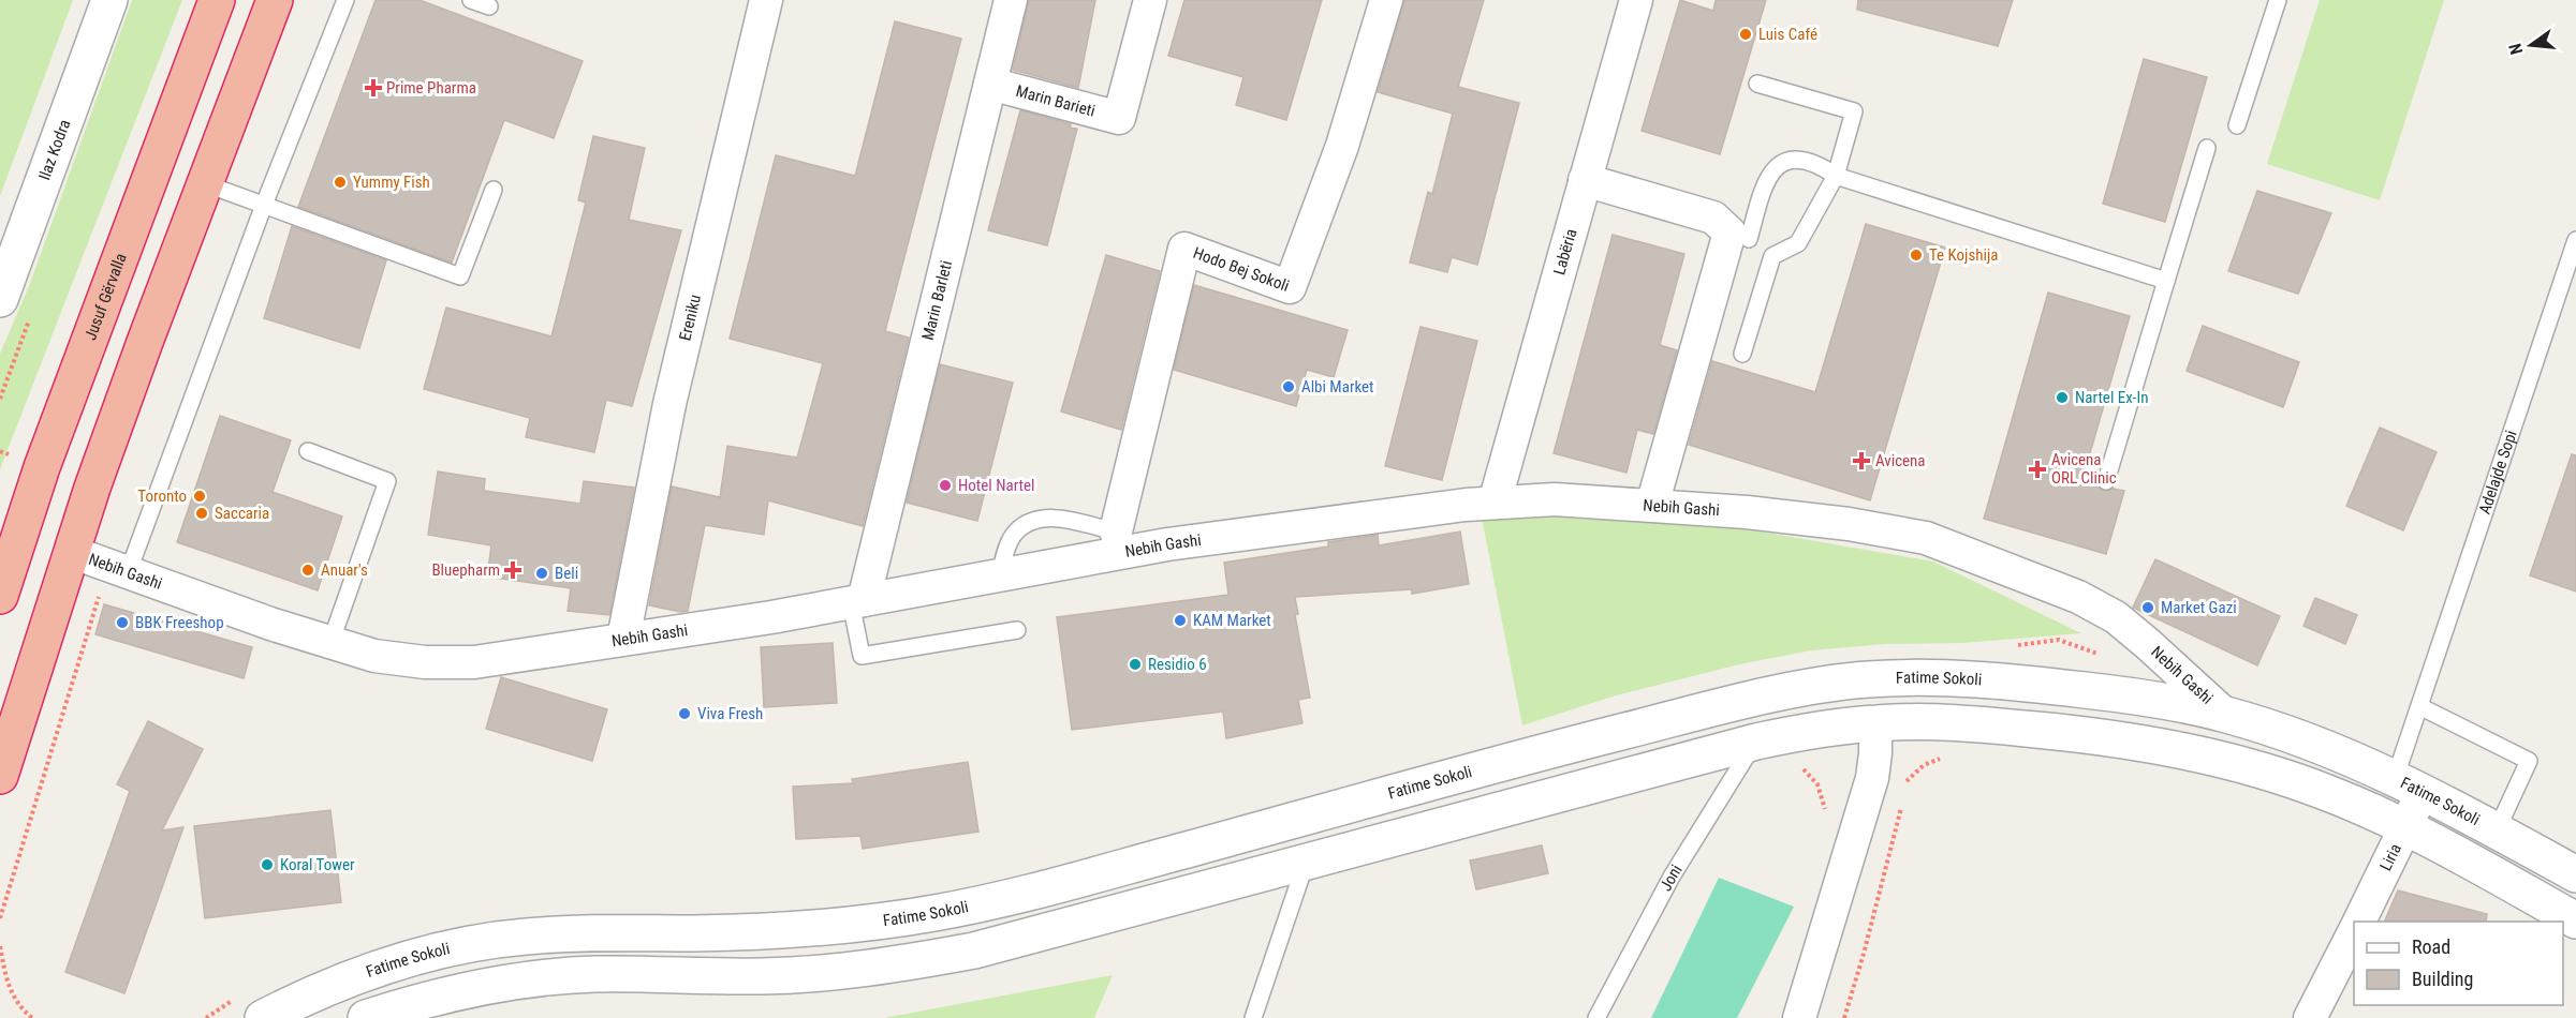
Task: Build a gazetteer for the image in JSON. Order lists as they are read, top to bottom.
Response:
{
  "streets": {
    "highway": ["Jusuf Gërvalla"],
    "street": [
      "Marin Barieti",
      "Ilaz Kodra",
      "Labëria",
      "Hodo Bej Sokoli",
      "Marin Barleti",
      "Ereniku",
      "Nebih Gashi",
      "Fatime Sokoli",
      "Liria"
    ],
    "lane": ["Adelajde Sopi", "Joni"]
  },
  "crossings": [
    ["Marin Barieti", "Marin Barleti"],
    ["Labëria", "Nebih Gashi"],
    ["Marin Barleti", "Nebih Gashi"],
    ["Ereniku", "Nebih Gashi"],
    ["Adelajde Sopi", "Fatime Sokoli"],
    ["Adelajde Sopi", "Liria"],
    ["Nebih Gashi", "Fatime Sokoli"],
    ["Fatime Sokoli", "Liria"]
  ],
  "places": {
    "other": [
      "Luis Café",
      "Yummy Fish",
      "Te Kojshija",
      "Albi Market",
      "Nartel Ex-In",
      "Hotel Nartel",
      "Toronto",
      "Saccaria",
      "Anuar's",
      "Beli",
      "Market Gazi",
      "KAM Market",
      "BBK Freeshop",
      "Residio 6",
      "Viva Fresh",
      "Koral Tower"
    ],
    "health": [
      "Prime Pharma",
      "Avicena",
      "Avicena ORL Clinic",
      "Bluepharm"
    ]
  },
  "legend": ["Road", "Building"],
  "north": "left"
}
